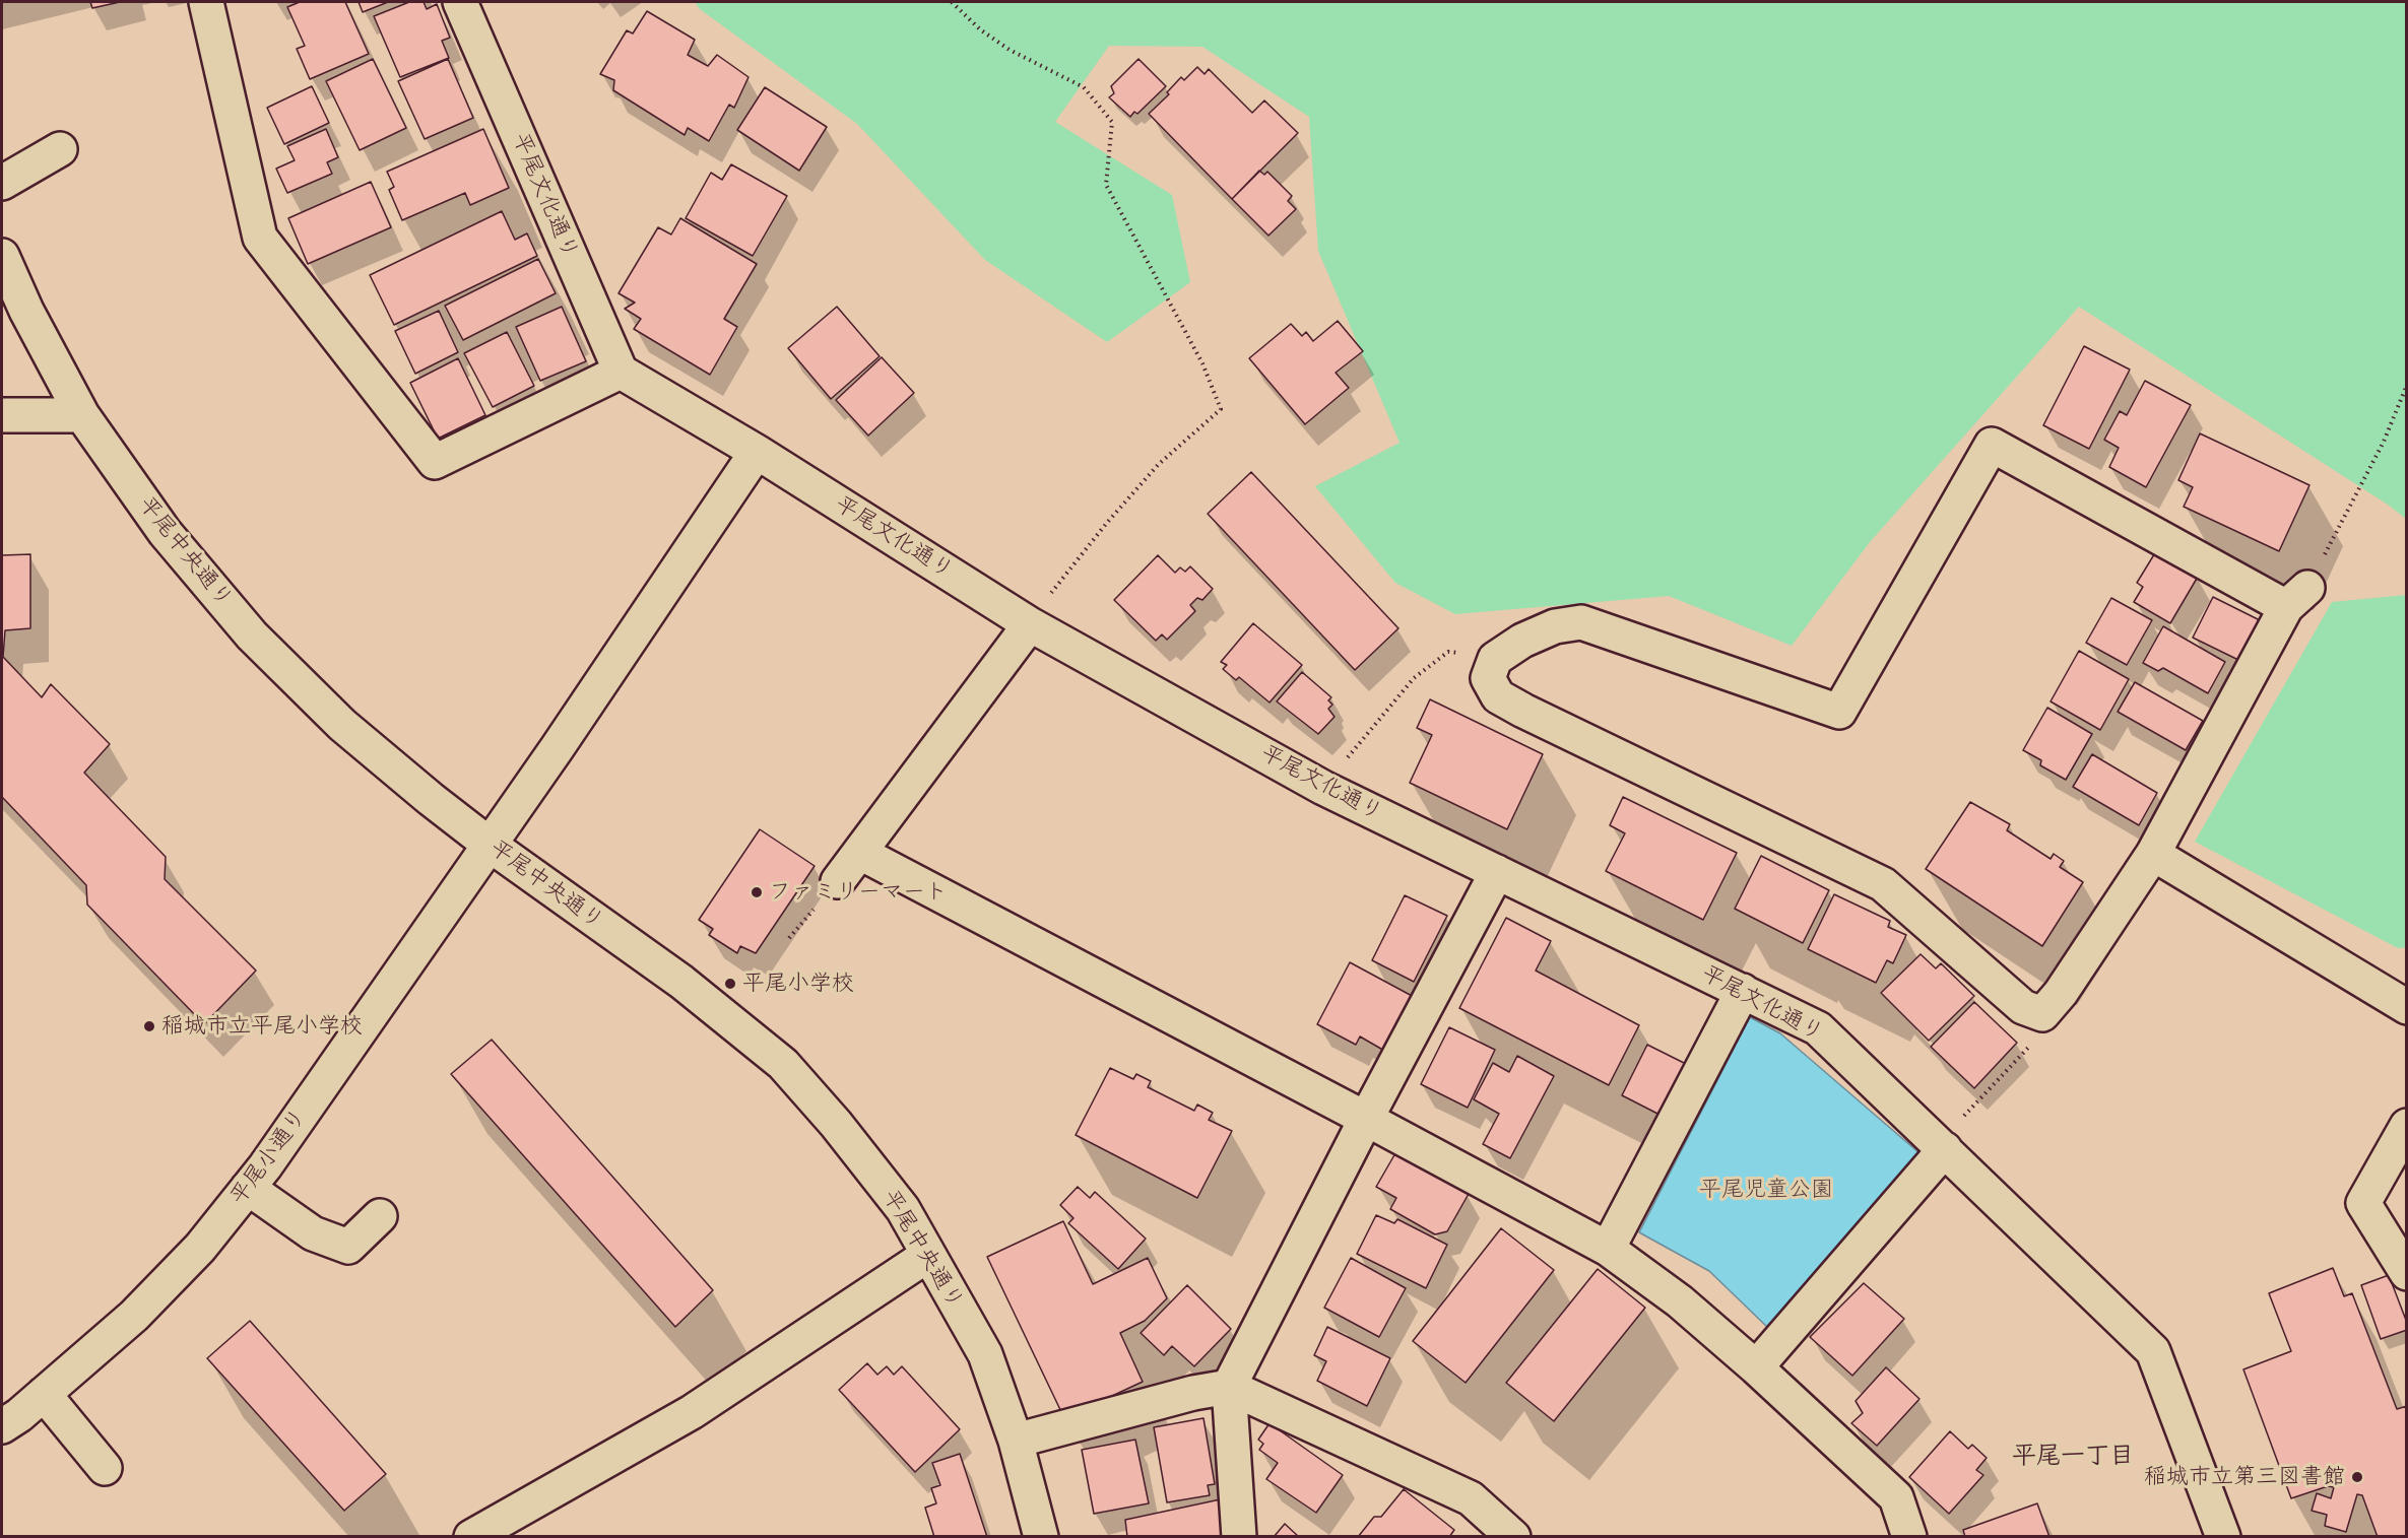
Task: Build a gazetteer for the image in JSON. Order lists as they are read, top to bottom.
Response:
{
  "streets": {
    "street": ["平尾文化通り", "平尾中央通り", "平尾小通り"]
  },
  "crossings": [
    ["平尾文化通り", "平尾小通り"],
    ["平尾中央通り", "平尾小通り"]
  ],
  "districts": ["平尾一丁目"],
  "parks": ["平尾児童公園"],
  "places": [
    "ファミリーマート",
    "平尾小学校",
    "稲城市立平尾小学校",
    "稲城市立第三図書館"
  ]
}
